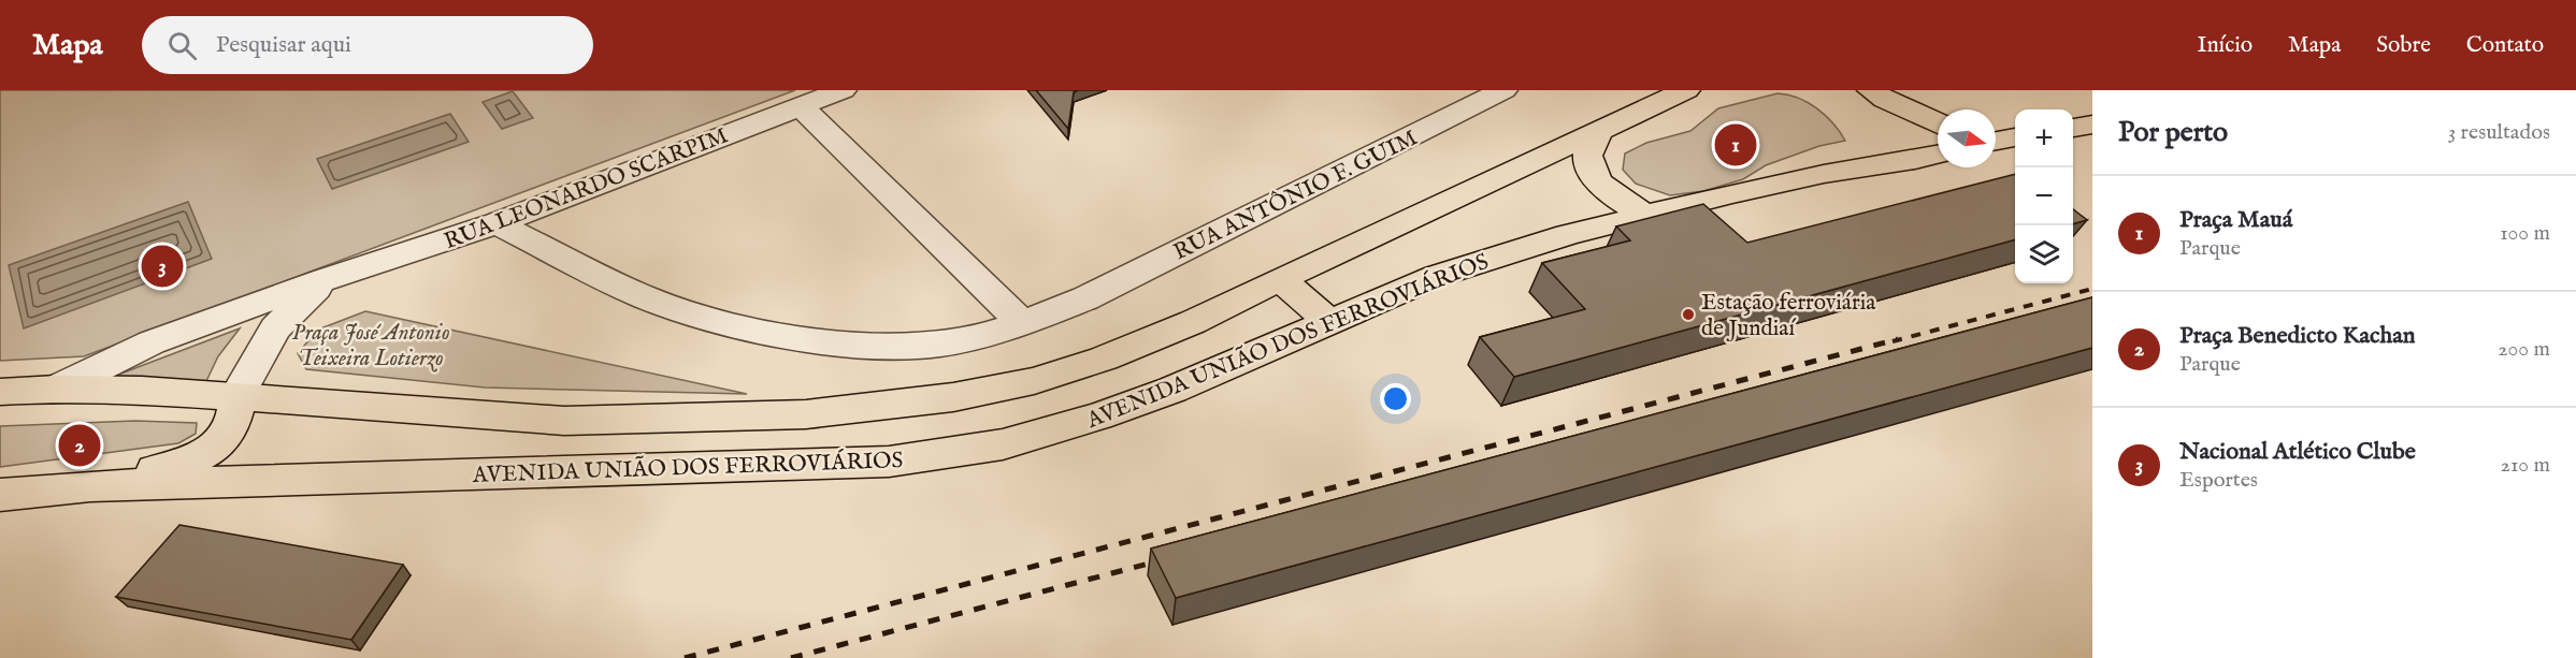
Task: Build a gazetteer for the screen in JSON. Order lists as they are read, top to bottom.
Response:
{
  "streets": {
    "main road": ["AVENIDA UNIÃO DOS FERROVIÁRIOS"],
    "street": ["RUA LEONARDO SCARPIM", "RUA ANTÔNIO F. GUIM"]
  },
  "crossings": [
    ["RUA LEONARDO SCARPIM", "RUA ANTÔNIO F. GUIM"]
  ],
  "parks": ["Praça José Antonio Teixeira Lotierzo"],
  "places": ["Estação ferroviária de Jundiaí"],
  "north": "right",
  "page": {
    "header": "Mapa",
    "search": "Pesquisar aqui",
    "nav": [
      "Início",
      "Mapa",
      "Sobre",
      "Contato"
    ],
    "heading": ["Por perto", "3 resultados"],
    "map_buttons": ["+", "−"],
    "pins": ["1", "3", "2"],
    "list": [
      {
        "mark": "1",
        "name": "Praça Mauá",
        "note": "Parque",
        "value": "100 m"
      },
      {
        "mark": "2",
        "name": "Praça Benedicto Kachan",
        "note": "Parque",
        "value": "200 m"
      },
      {
        "mark": "3",
        "name": "Nacional Atlético Clube",
        "note": "Esportes",
        "value": "210 m"
      }
    ]
  }
}
